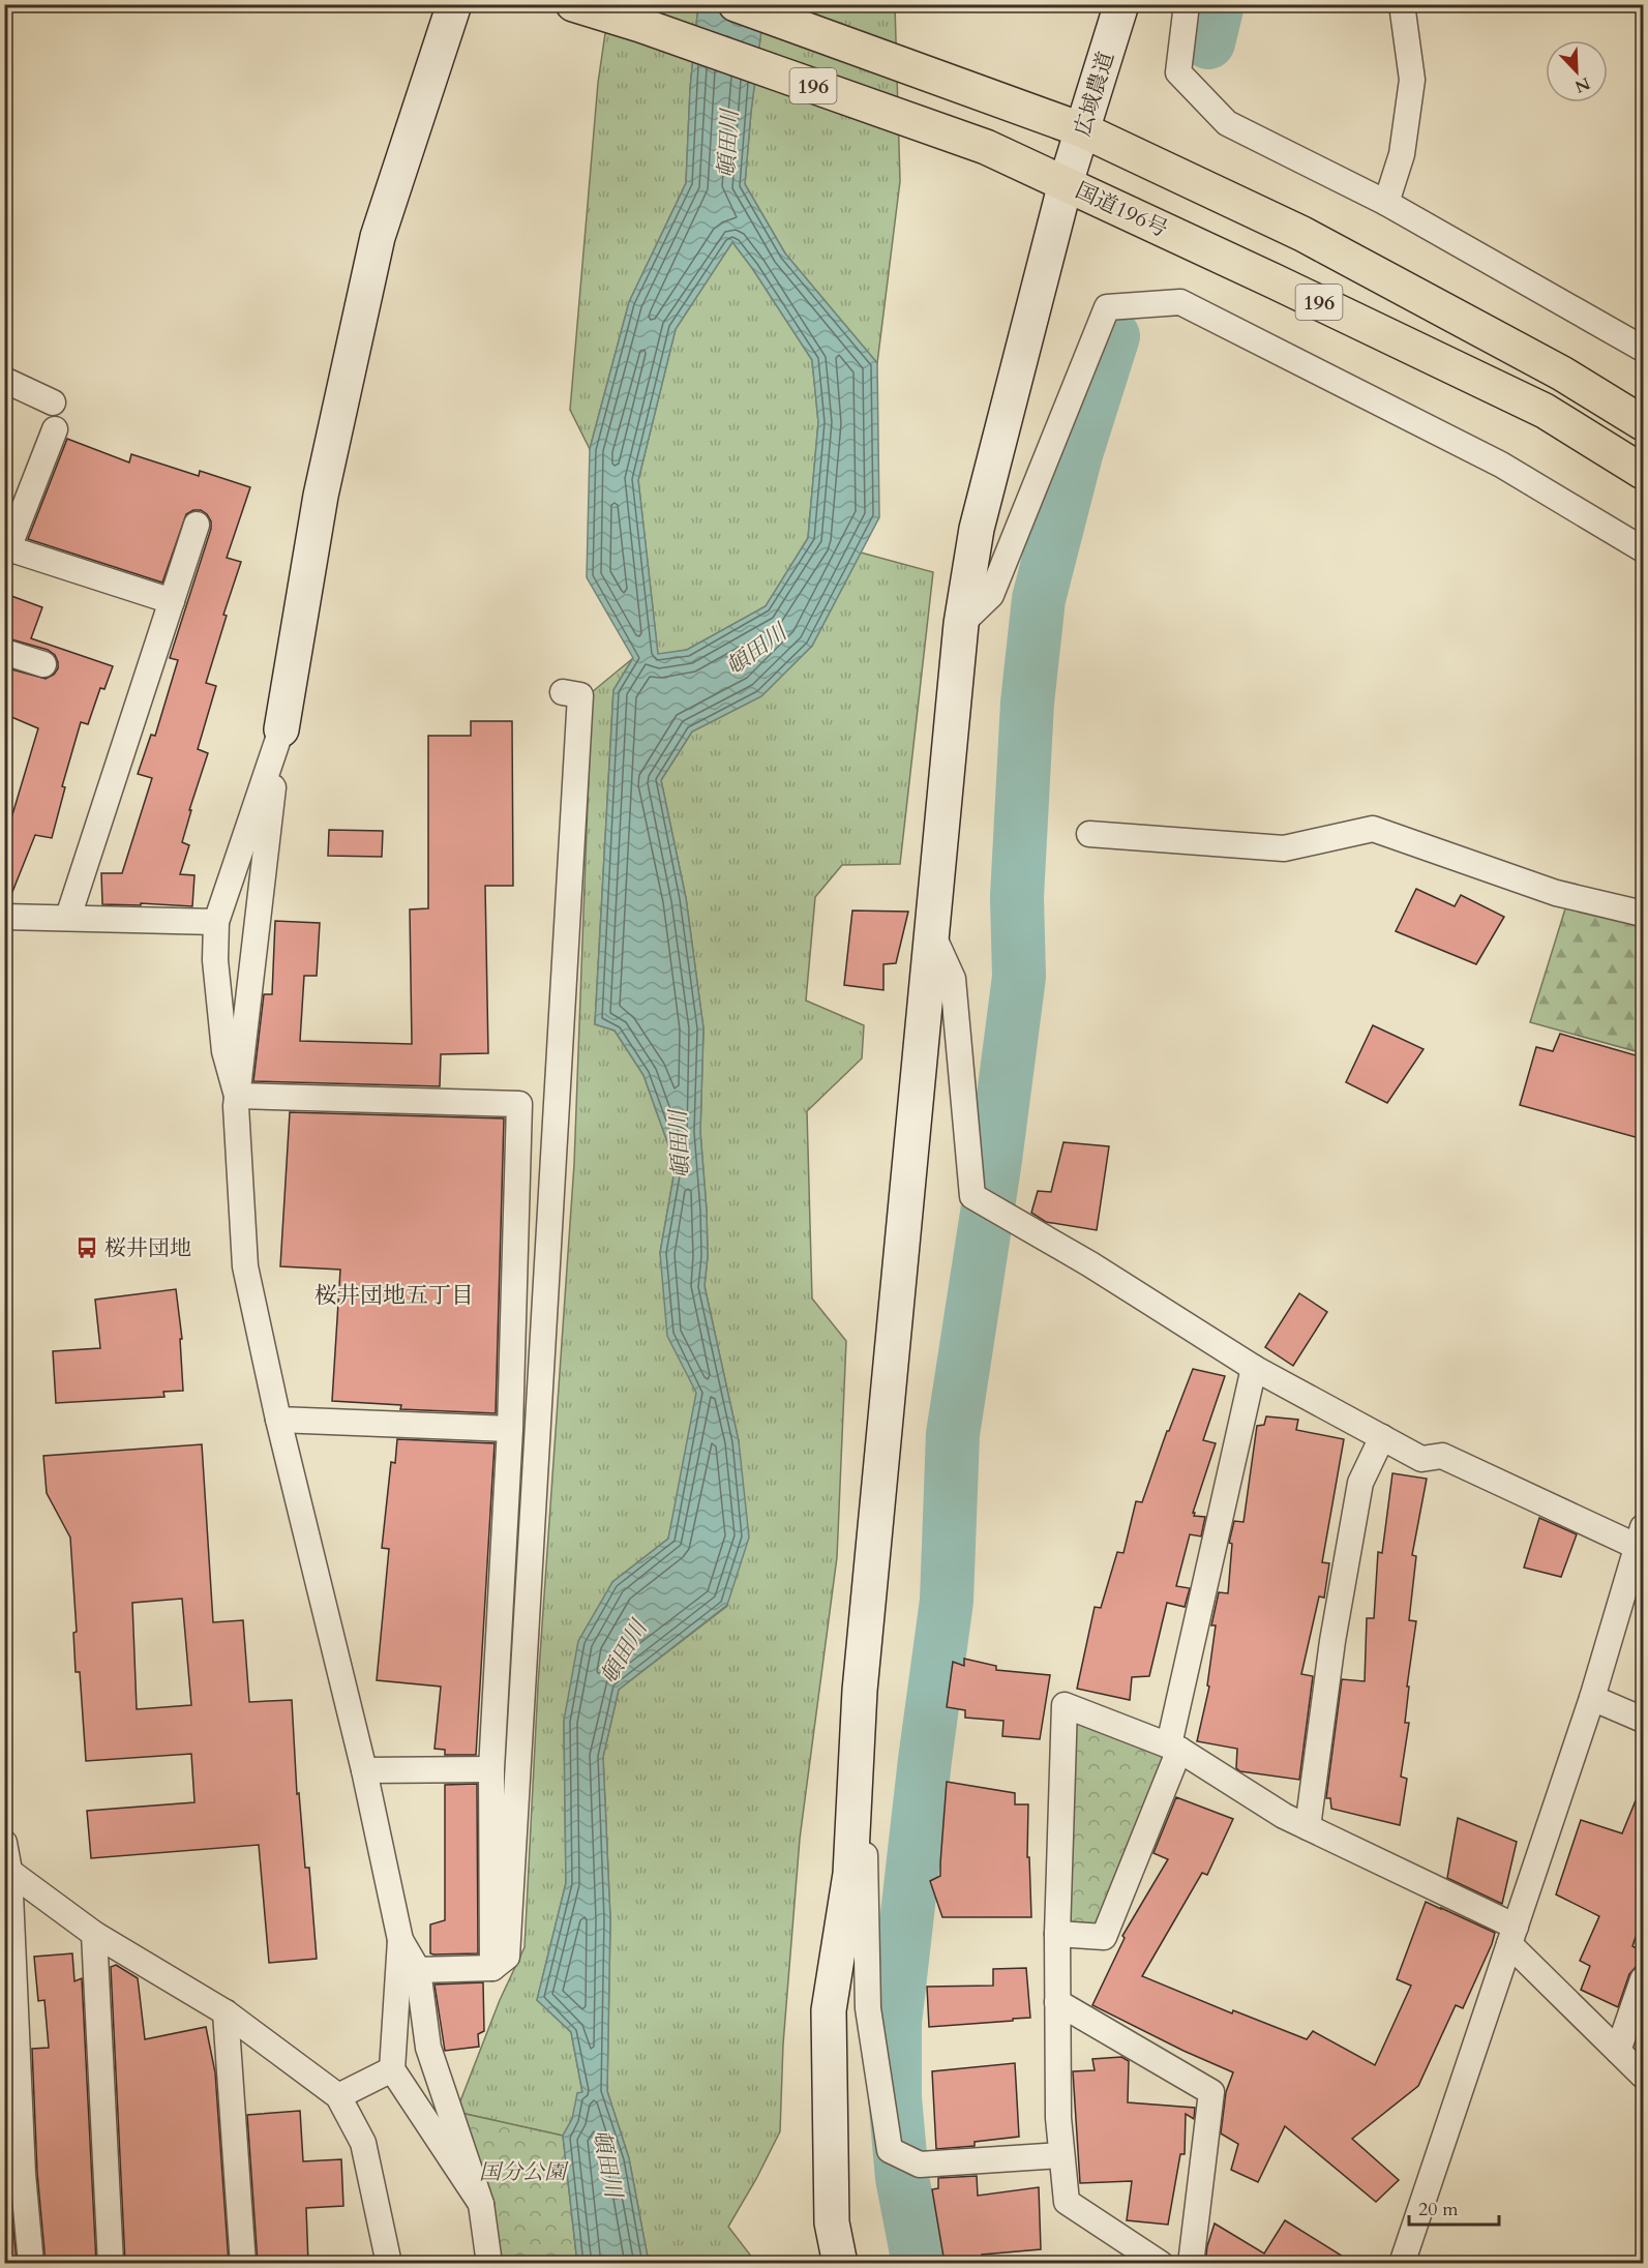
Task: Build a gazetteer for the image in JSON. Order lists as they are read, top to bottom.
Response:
{
  "streets": {
    "highway": ["196", "国道196号"],
    "street": ["広域農道"]
  },
  "crossings": [
    ["196", "広域農道"],
    ["広域農道", "国道196号"]
  ],
  "districts": ["桜井団地五丁目"],
  "water": ["頓田川"],
  "parks": ["国分公園"],
  "places": {
    "bus stop": ["桜井団地"]
  },
  "scale_bar": "20 m",
  "north": "bottom right"
}
